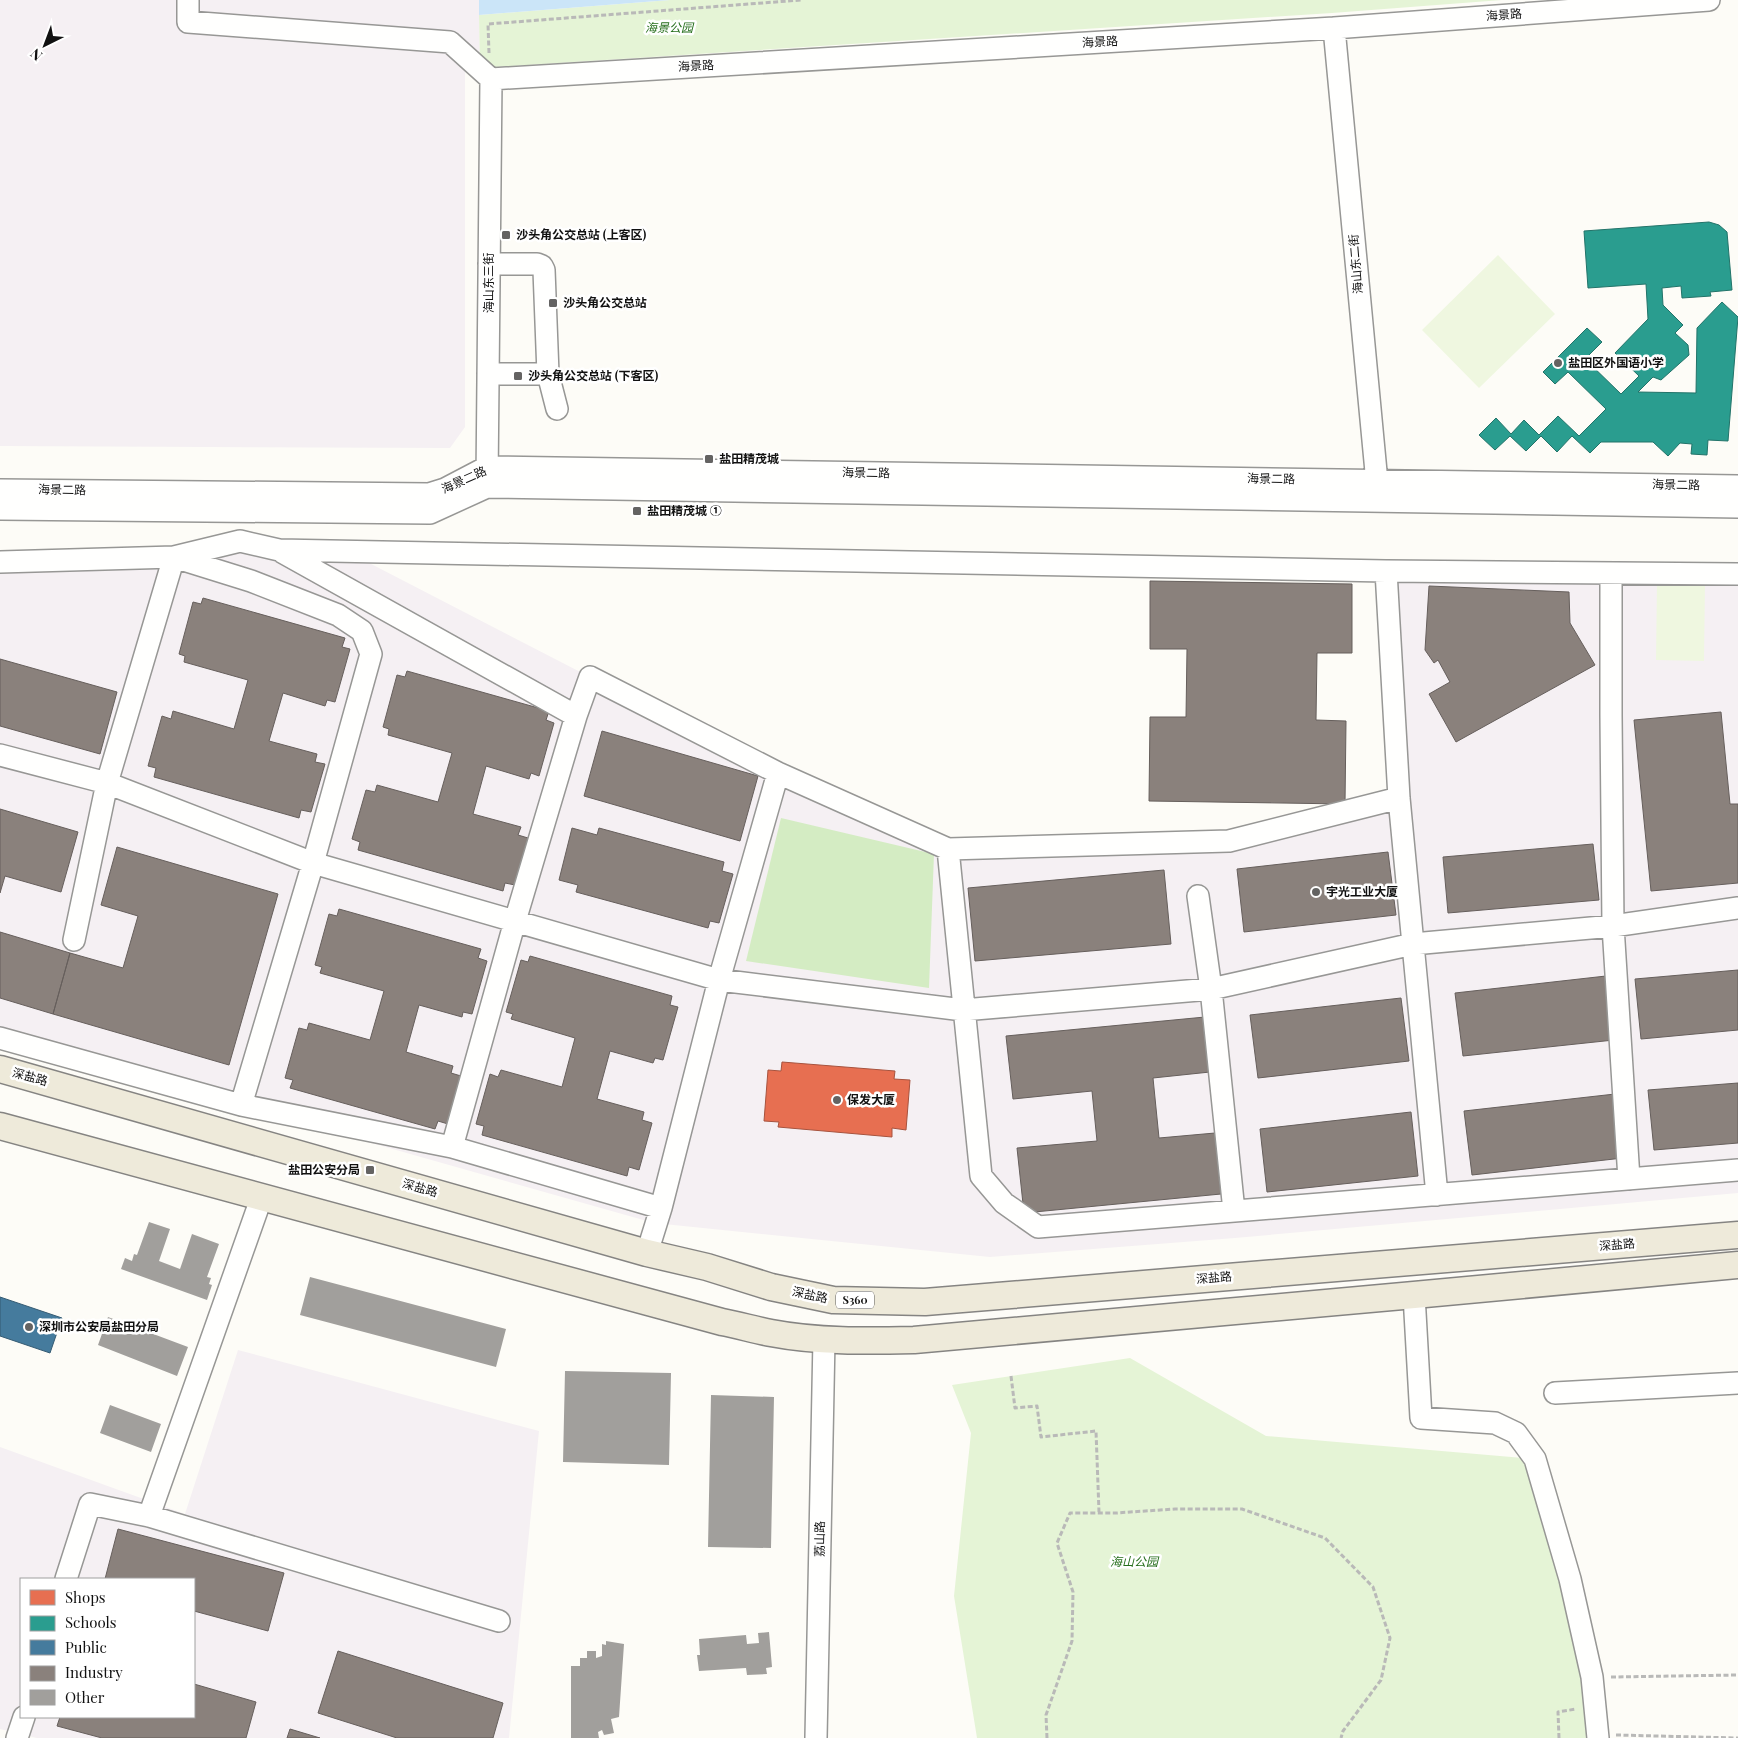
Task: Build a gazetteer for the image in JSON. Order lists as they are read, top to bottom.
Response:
{
  "streets": {
    "main road": ["深盐路", "S360"],
    "street": [
      "海景路",
      "海山东二街",
      "海山东三街",
      "海景二路",
      "荔山路"
    ]
  },
  "crossings": [
    ["海景路", "海山东二街"],
    ["海景路", "海山东三街"],
    ["海山东二街", "海景二路"],
    ["海山东三街", "海景二路"]
  ],
  "parks": ["海景公园", "海山公园"],
  "places": {
    "transit": [
      "沙头角公交总站 (上客区)",
      "沙头角公交总站",
      "沙头角公交总站 (下客区)",
      "盐田精茂城",
      "盐田精茂城 ①",
      "盐田公安分局"
    ],
    "other": [
      "盐田区外国语小学",
      "宇光工业大厦",
      "保发大厦",
      "深圳市公安局盐田分局"
    ]
  },
  "legend": [
    "Shops",
    "Schools",
    "Public",
    "Industry",
    "Other"
  ],
  "north": "bottom left"
}
